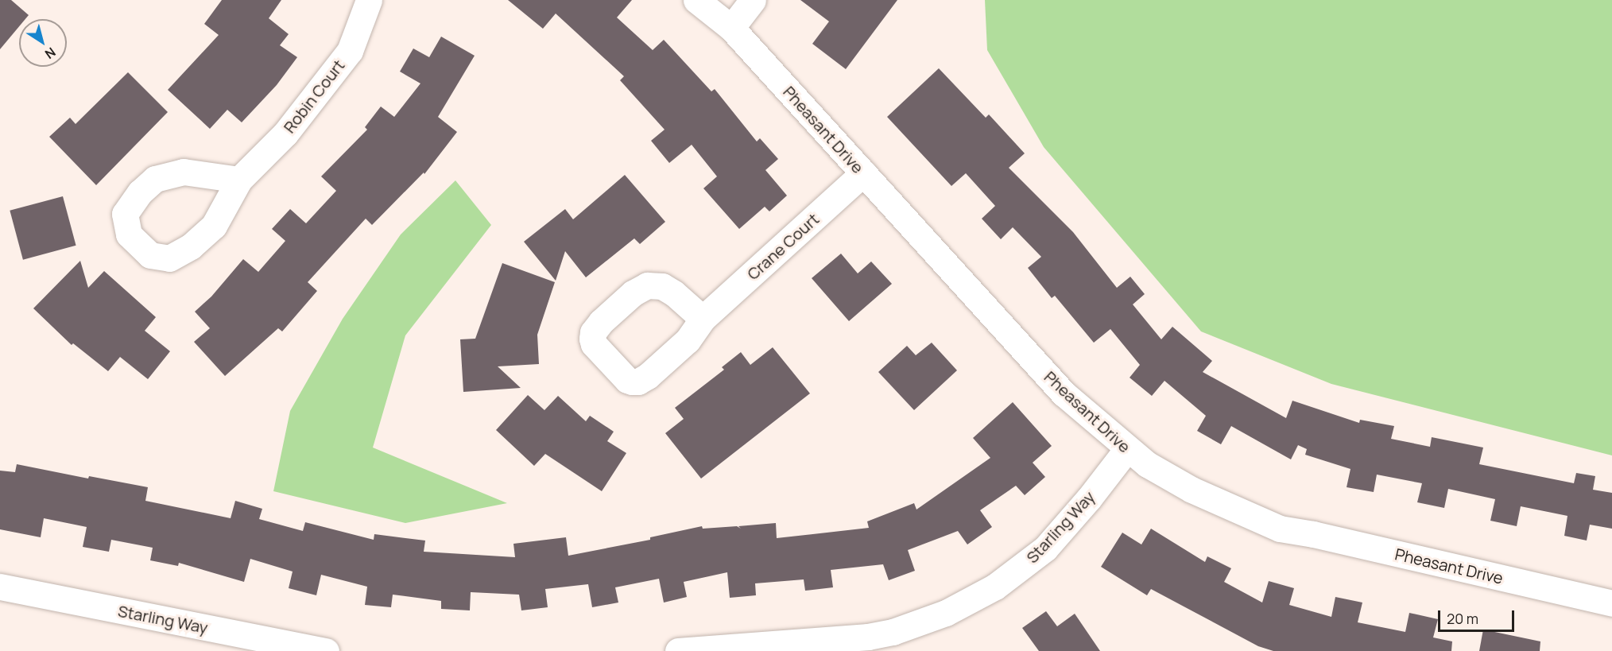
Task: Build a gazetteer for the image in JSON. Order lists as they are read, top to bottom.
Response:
{
  "streets": {
    "street": [
      "Robin Court",
      "Pheasant Drive",
      "Crane Court",
      "Starling Way"
    ]
  },
  "crossings": [
    ["Pheasant Drive", "Crane Court"],
    ["Pheasant Drive", "Starling Way"]
  ],
  "scale_bar": "20 m",
  "north": "bottom right"
}
